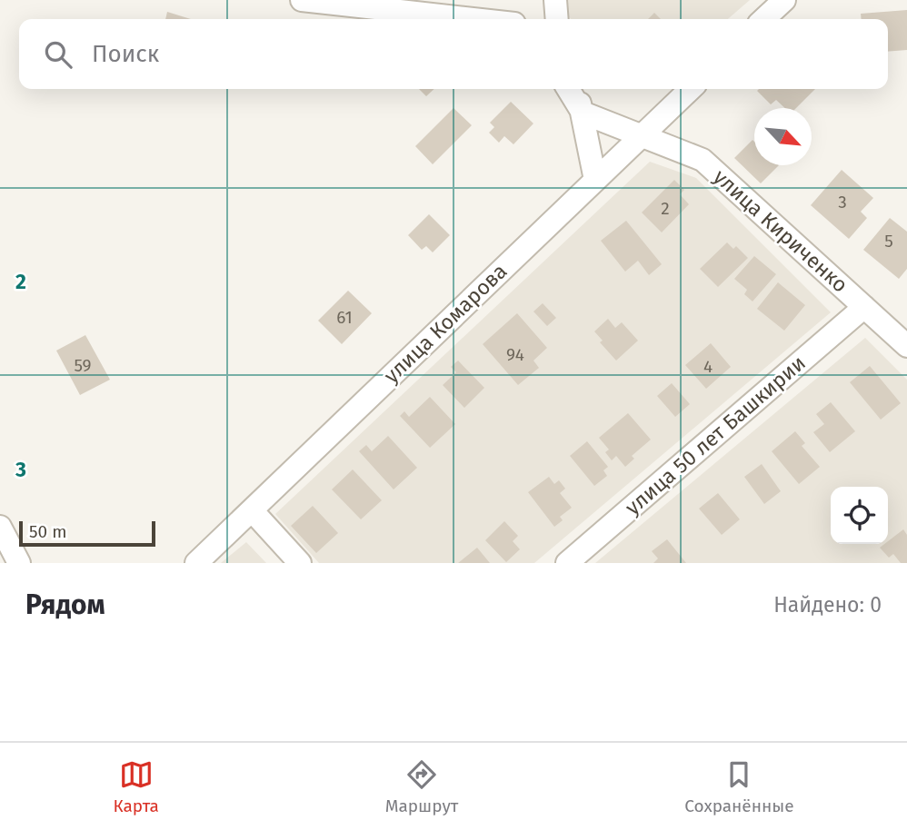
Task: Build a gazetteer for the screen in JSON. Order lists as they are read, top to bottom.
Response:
{
  "streets": {
    "street": ["улица Кириченко", "улица Комарова", "улица 50 лет Башкирии"]
  },
  "crossings": [
    ["улица Кириченко", "улица Комарова"],
    ["улица Кириченко", "улица 50 лет Башкирии"]
  ],
  "house_numbers": [
    "3",
    "2",
    "5",
    "61",
    "94",
    "59",
    "4"
  ],
  "scale_bar": "50 m",
  "north": "bottom right",
  "page": {
    "search": "Поиск",
    "scale": "50 m",
    "heading": ["Рядом", "Найдено: 0"],
    "nav": ["Карта", "Маршрут", "Сохранённые"]
  },
  "grid": {
    "rows": ["2", "3"]
  }
}
